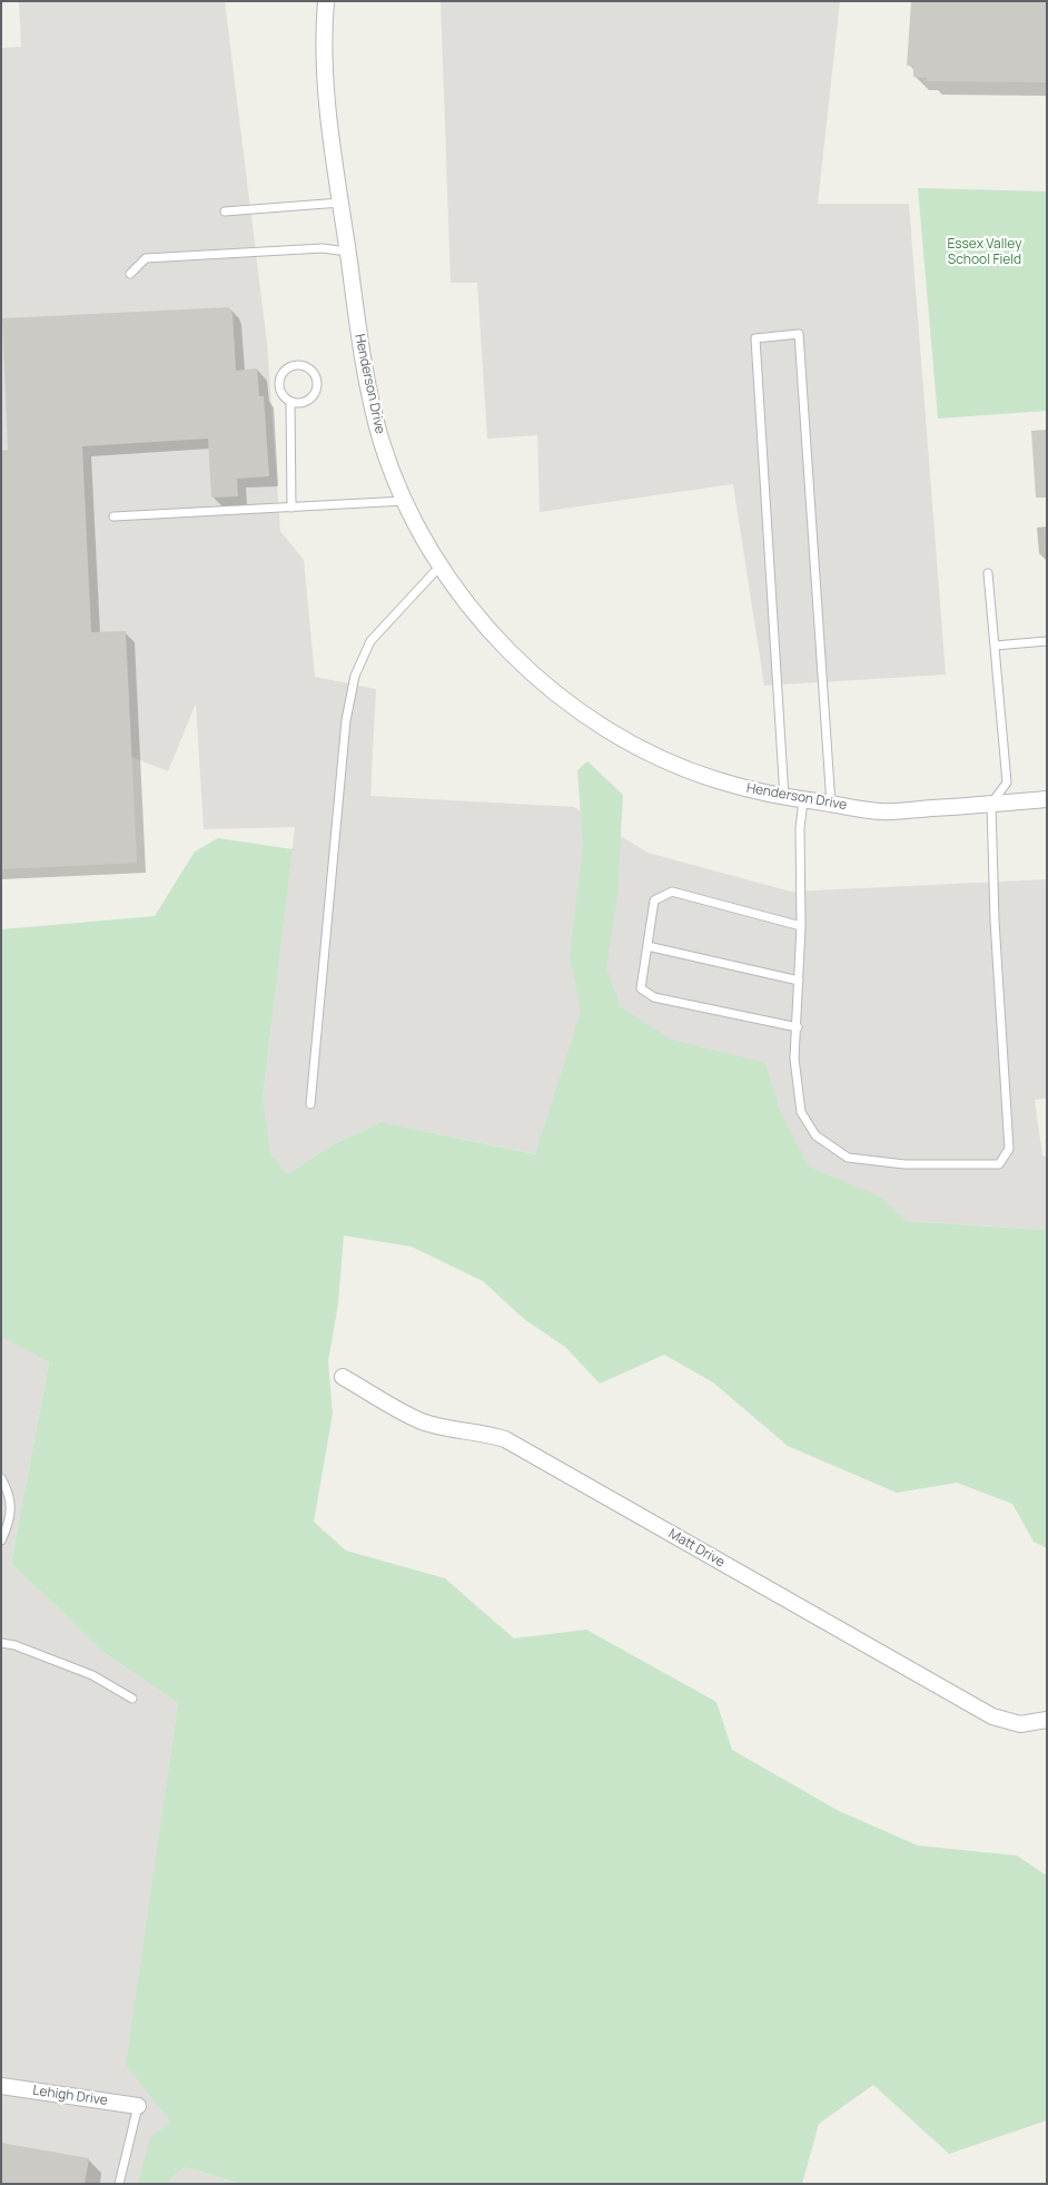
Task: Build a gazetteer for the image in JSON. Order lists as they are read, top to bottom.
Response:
{
  "streets": {
    "street": ["Henderson Drive", "Matt Drive", "Lehigh Drive"]
  },
  "parks": ["Essex Valley School Field"]
}
